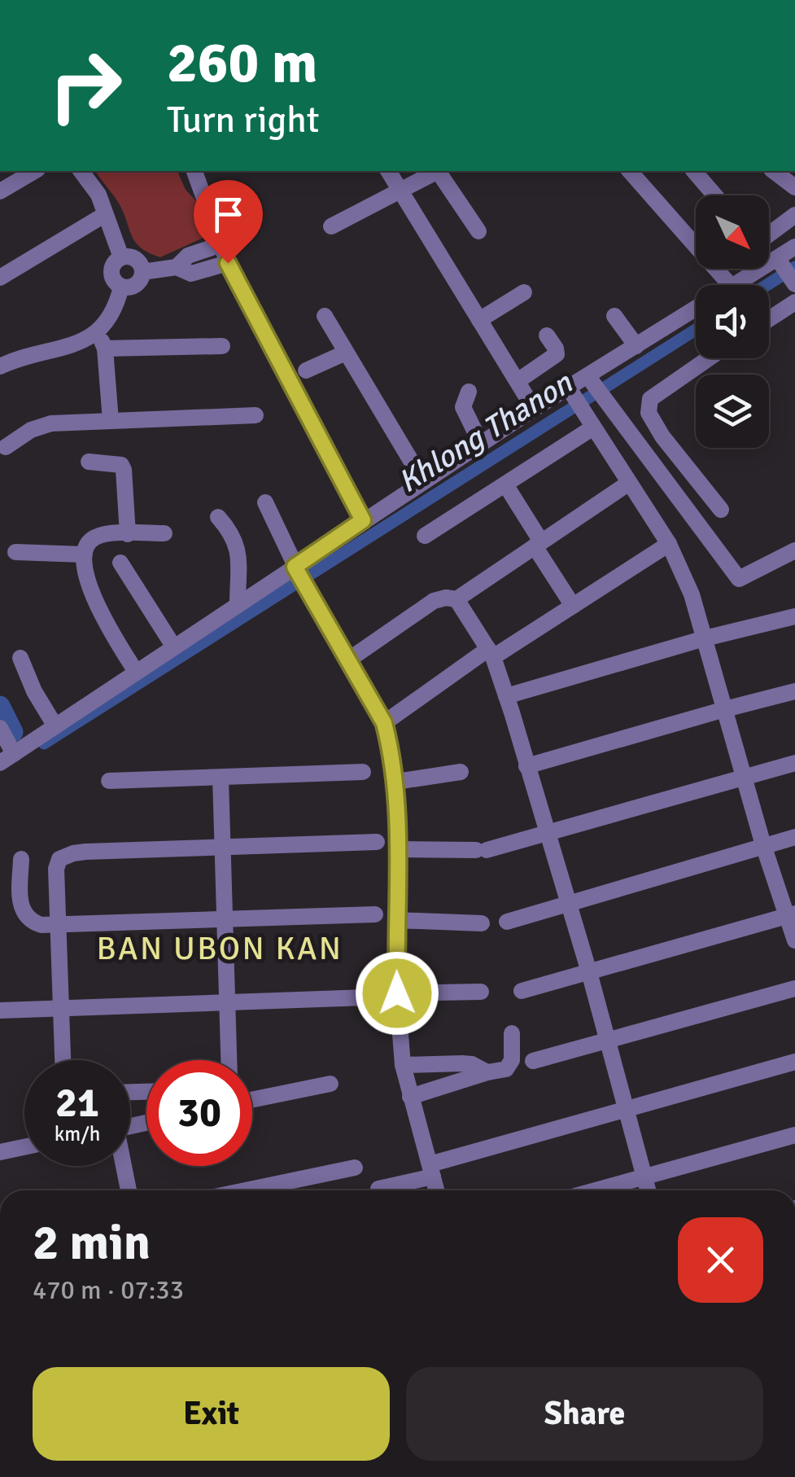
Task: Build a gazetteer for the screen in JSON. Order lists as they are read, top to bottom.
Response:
{
  "districts": ["BAN UBON KAN"],
  "water": ["Khlong Thanon"],
  "north": "bottom right",
  "page": {
    "turn": ["260 m", "Turn right"],
    "speed": "21 km/h",
    "limit": "30",
    "heading": ["2 min", "470 m · 07:33"],
    "buttons": ["Exit", "Share"]
  }
}
